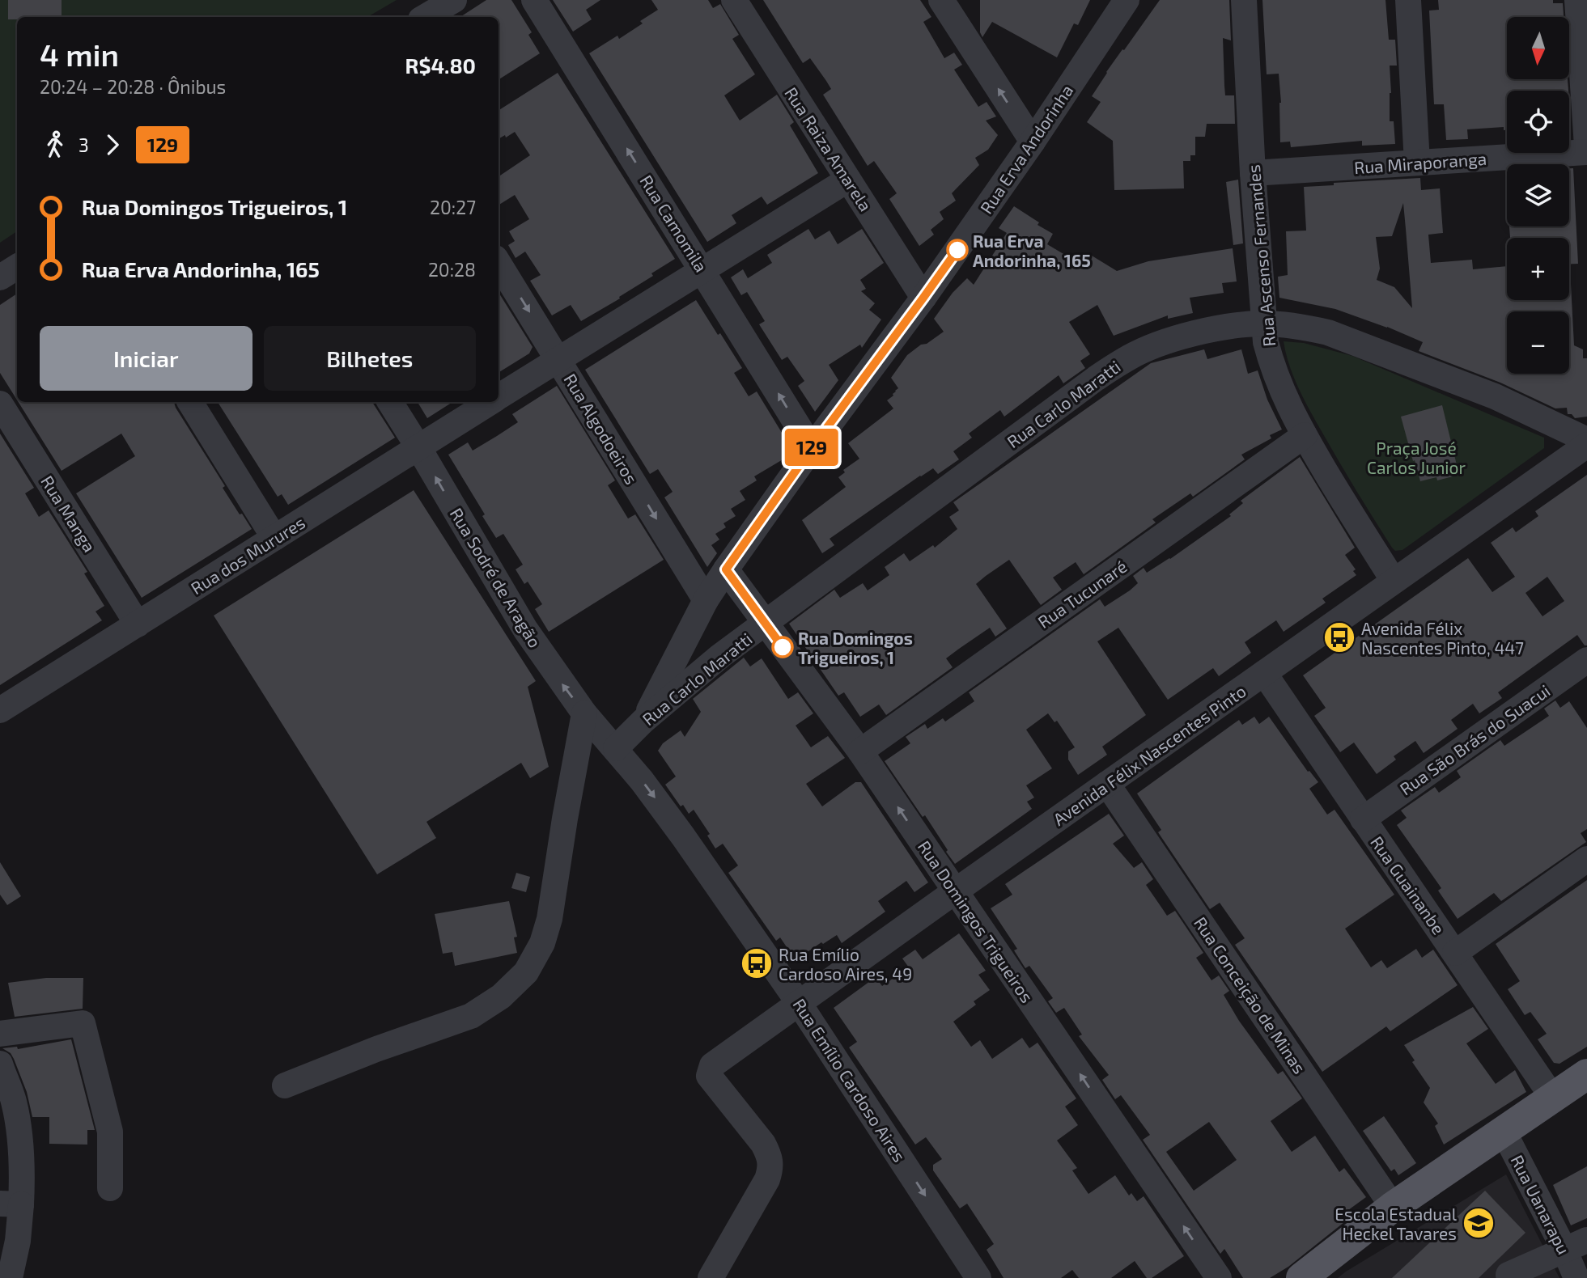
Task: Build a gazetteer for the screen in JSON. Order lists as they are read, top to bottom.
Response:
{
  "streets": {
    "street": [
      "Rua Raiza Amarela",
      "Rua Erva Andorinha",
      "Rua Miraporanga",
      "Rua Camomila",
      "Rua Ascenso Fernandes",
      "Rua Carlo Maratti",
      "Rua Algodoeiros",
      "Rua Manga",
      "Rua dos Murures",
      "Rua Sodré de Aragão",
      "Rua Tucunaré",
      "Rua São Brás do Suacui",
      "Avenida Félix Nascentes Pinto",
      "Rua Guainanbe",
      "Rua Domingos Trigueiros",
      "Rua Conceição de Minas",
      "Rua Emílio Cardoso Aires",
      "Rua Uanarapu"
    ]
  },
  "crossings": [
    ["Rua Raiza Amarela", "Rua Erva Andorinha"],
    ["Rua Raiza Amarela", "Rua dos Murures"],
    ["Rua Erva Andorinha", "Rua Camomila"],
    ["Rua Erva Andorinha", "Rua Algodoeiros"],
    ["Rua Erva Andorinha", "Rua Domingos Trigueiros"],
    ["Rua Miraporanga", "Rua Ascenso Fernandes"],
    ["Rua Camomila", "Rua dos Murures"],
    ["Rua Ascenso Fernandes", "Rua Carlo Maratti"],
    ["Rua Ascenso Fernandes", "Rua Tucunaré"],
    ["Rua Ascenso Fernandes", "Avenida Félix Nascentes Pinto"],
    ["Rua Carlo Maratti", "Rua Sodré de Aragão"],
    ["Rua Carlo Maratti", "Rua Domingos Trigueiros"],
    ["Rua Carlo Maratti", "Rua Emílio Cardoso Aires"],
    ["Rua Algodoeiros", "Rua dos Murures"],
    ["Rua Manga", "Rua dos Murures"],
    ["Rua dos Murures", "Rua Sodré de Aragão"],
    ["Rua Sodré de Aragão", "Rua Emílio Cardoso Aires"],
    ["Rua Tucunaré", "Rua Domingos Trigueiros"],
    ["Rua São Brás do Suacui", "Rua Guainanbe"],
    ["Avenida Félix Nascentes Pinto", "Rua Guainanbe"],
    ["Avenida Félix Nascentes Pinto", "Rua Domingos Trigueiros"],
    ["Avenida Félix Nascentes Pinto", "Rua Conceição de Minas"],
    ["Avenida Félix Nascentes Pinto", "Rua Emílio Cardoso Aires"]
  ],
  "one_way": [
    "Rua Camomila",
    "Rua Algodoeiros",
    "Rua Sodré de Aragão",
    "Rua Domingos Trigueiros",
    "Rua Emílio Cardoso Aires"
  ],
  "parks": ["Praça José Carlos Junior"],
  "places": {
    "other": ["Rua Erva Andorinha, 165", "Rua Domingos Trigueiros, 1"],
    "bus stop": ["Avenida Félix Nascentes Pinto, 447", "Rua Emílio Cardoso Aires, 49"],
    "school or university": ["Escola Estadual Heckel Tavares"]
  },
  "lines": ["bus line 129"],
  "north": "bottom",
  "page": {
    "on_map": "129",
    "map_buttons": ["+", "−"],
    "heading": ["4 min", "20:24 – 20:28 · Ônibus", "R$4.80"],
    "legs": ["3", "129"],
    "list": [
      {
        "name": "Rua Domingos Trigueiros, 1",
        "value": "20:27"
      },
      {
        "name": "Rua Erva Andorinha, 165",
        "value": "20:28"
      }
    ],
    "buttons": ["Iniciar", "Bilhetes"]
  }
}
